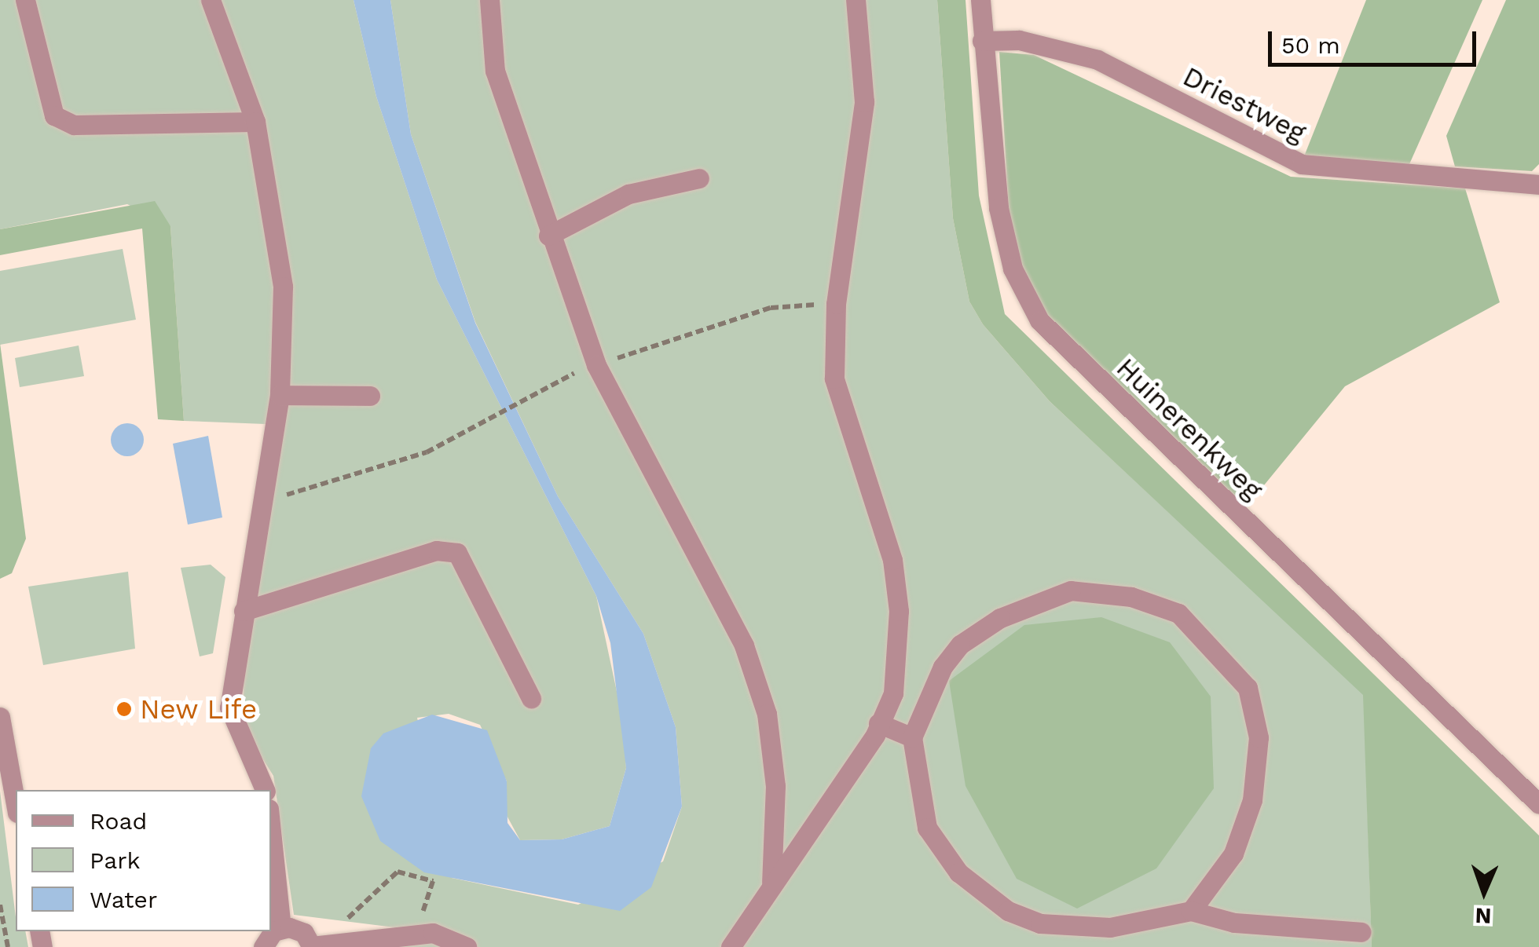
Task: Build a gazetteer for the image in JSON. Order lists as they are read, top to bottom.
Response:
{
  "streets": {
    "street": ["Driestweg", "Huinerenkweg"]
  },
  "crossings": [
    ["Driestweg", "Huinerenkweg"]
  ],
  "places": ["New Life"],
  "legend": ["Road", "Park", "Water"],
  "scale_bar": "50 m",
  "north": "bottom"
}
